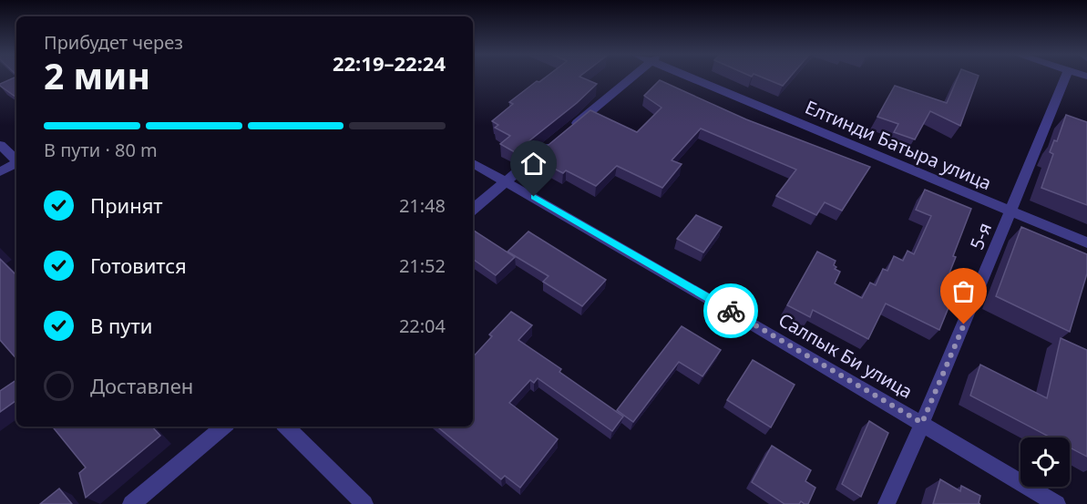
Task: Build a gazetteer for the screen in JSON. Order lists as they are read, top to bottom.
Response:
{
  "streets": {
    "street": ["Елтинди Батыра улица", "5-я", "Салпык Би улица"]
  },
  "crossings": [
    ["Елтинди Батыра улица", "5-я"],
    ["5-я", "Салпык Би улица"]
  ],
  "page": {
    "heading": ["2 мин", "Прибудет через", "22:19–22:24"],
    "bar": "В пути · 80 m",
    "list": [
      ["Принят", "21:48"],
      ["Готовится", "21:52"],
      ["В пути", "22:04"],
      "Доставлен"
    ]
  }
}
